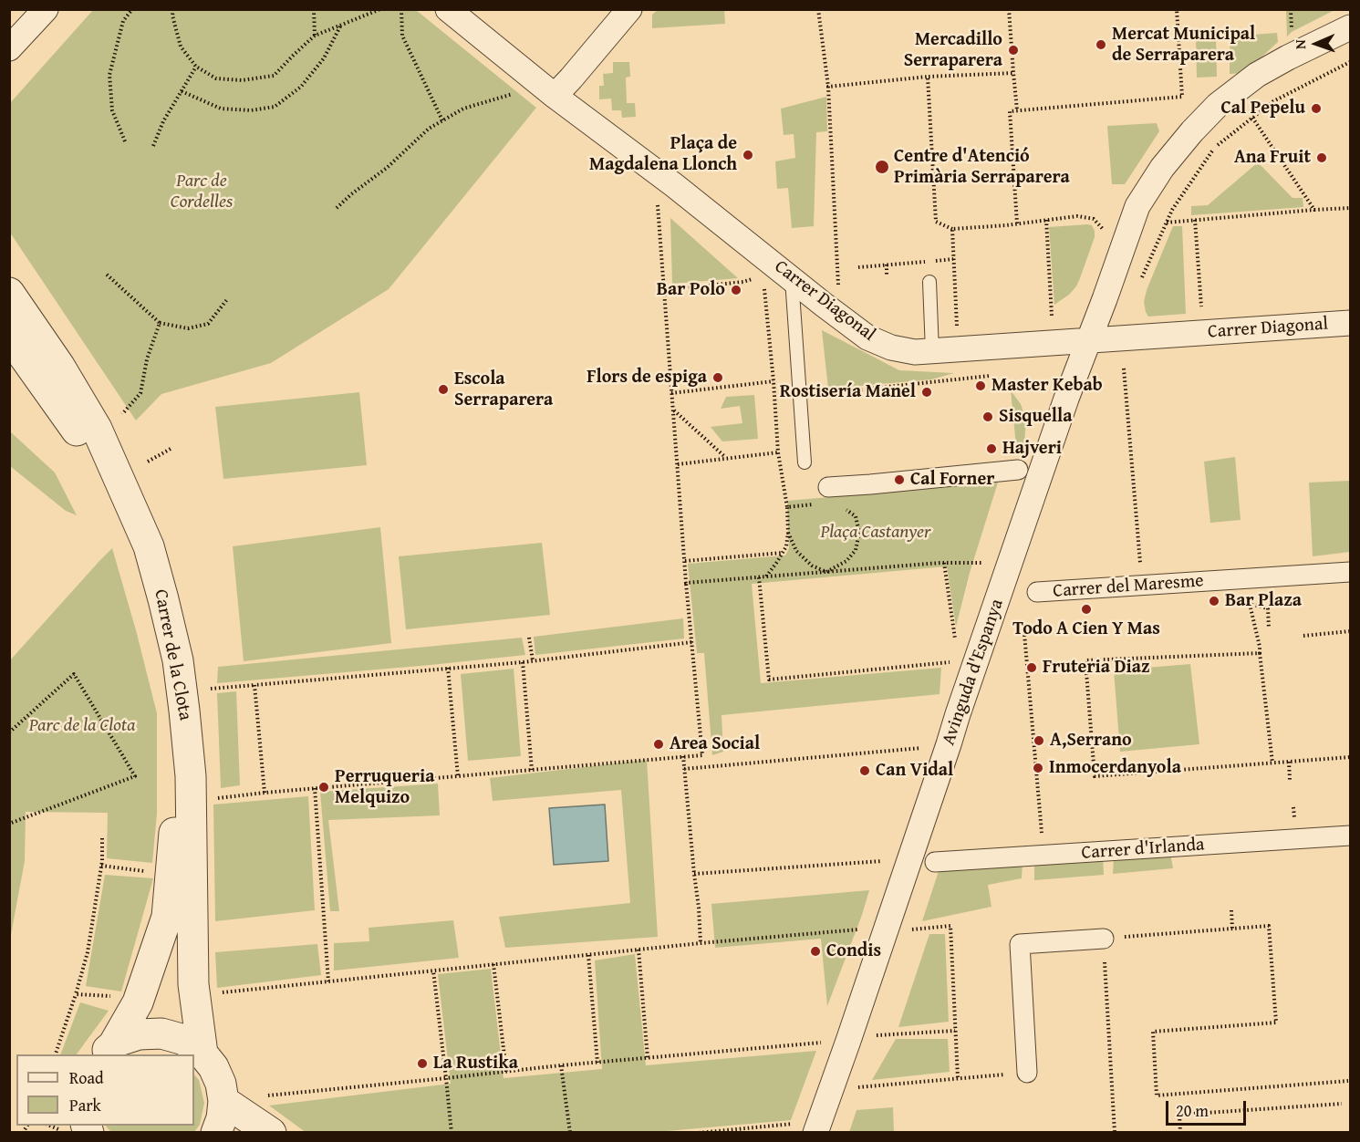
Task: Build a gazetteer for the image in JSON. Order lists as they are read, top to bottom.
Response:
{
  "streets": {
    "street": [
      "Carrer Diagonal",
      "Carrer del Maresme",
      "Carrer de la Clota",
      "Avinguda d'Espanya",
      "Carrer d'Irlanda"
    ]
  },
  "crossings": [
    ["Carrer Diagonal", "Avinguda d'Espanya"]
  ],
  "parks": ["Parc de Cordelles", "Plaça Castanyer", "Parc de la Clota"],
  "places": [
    "Mercat Municipal de Serraparera",
    "Mercadillo Serraparera",
    "Cal Pepelu",
    "Plaça de Magdalena Llonch",
    "Ana Fruit",
    "Centre d'Atenció Primària Serraparera",
    "Bar Polo",
    "Flors de espiga",
    "Master Kebab",
    "Escola Serraparera",
    "Rostisería Manel",
    "Sisquella",
    "Hajveri",
    "Cal Forner",
    "Bar Plaza",
    "Todo A Cien Y Mas",
    "Fruteria Diaz",
    "A,Serrano",
    "Area Social",
    "Inmocerdanyola",
    "Can Vidal",
    "Perruqueria Melquizo",
    "Condis",
    "La Rustika"
  ],
  "legend": ["Road", "Park"],
  "scale_bar": "20 m",
  "north": "left"
}
